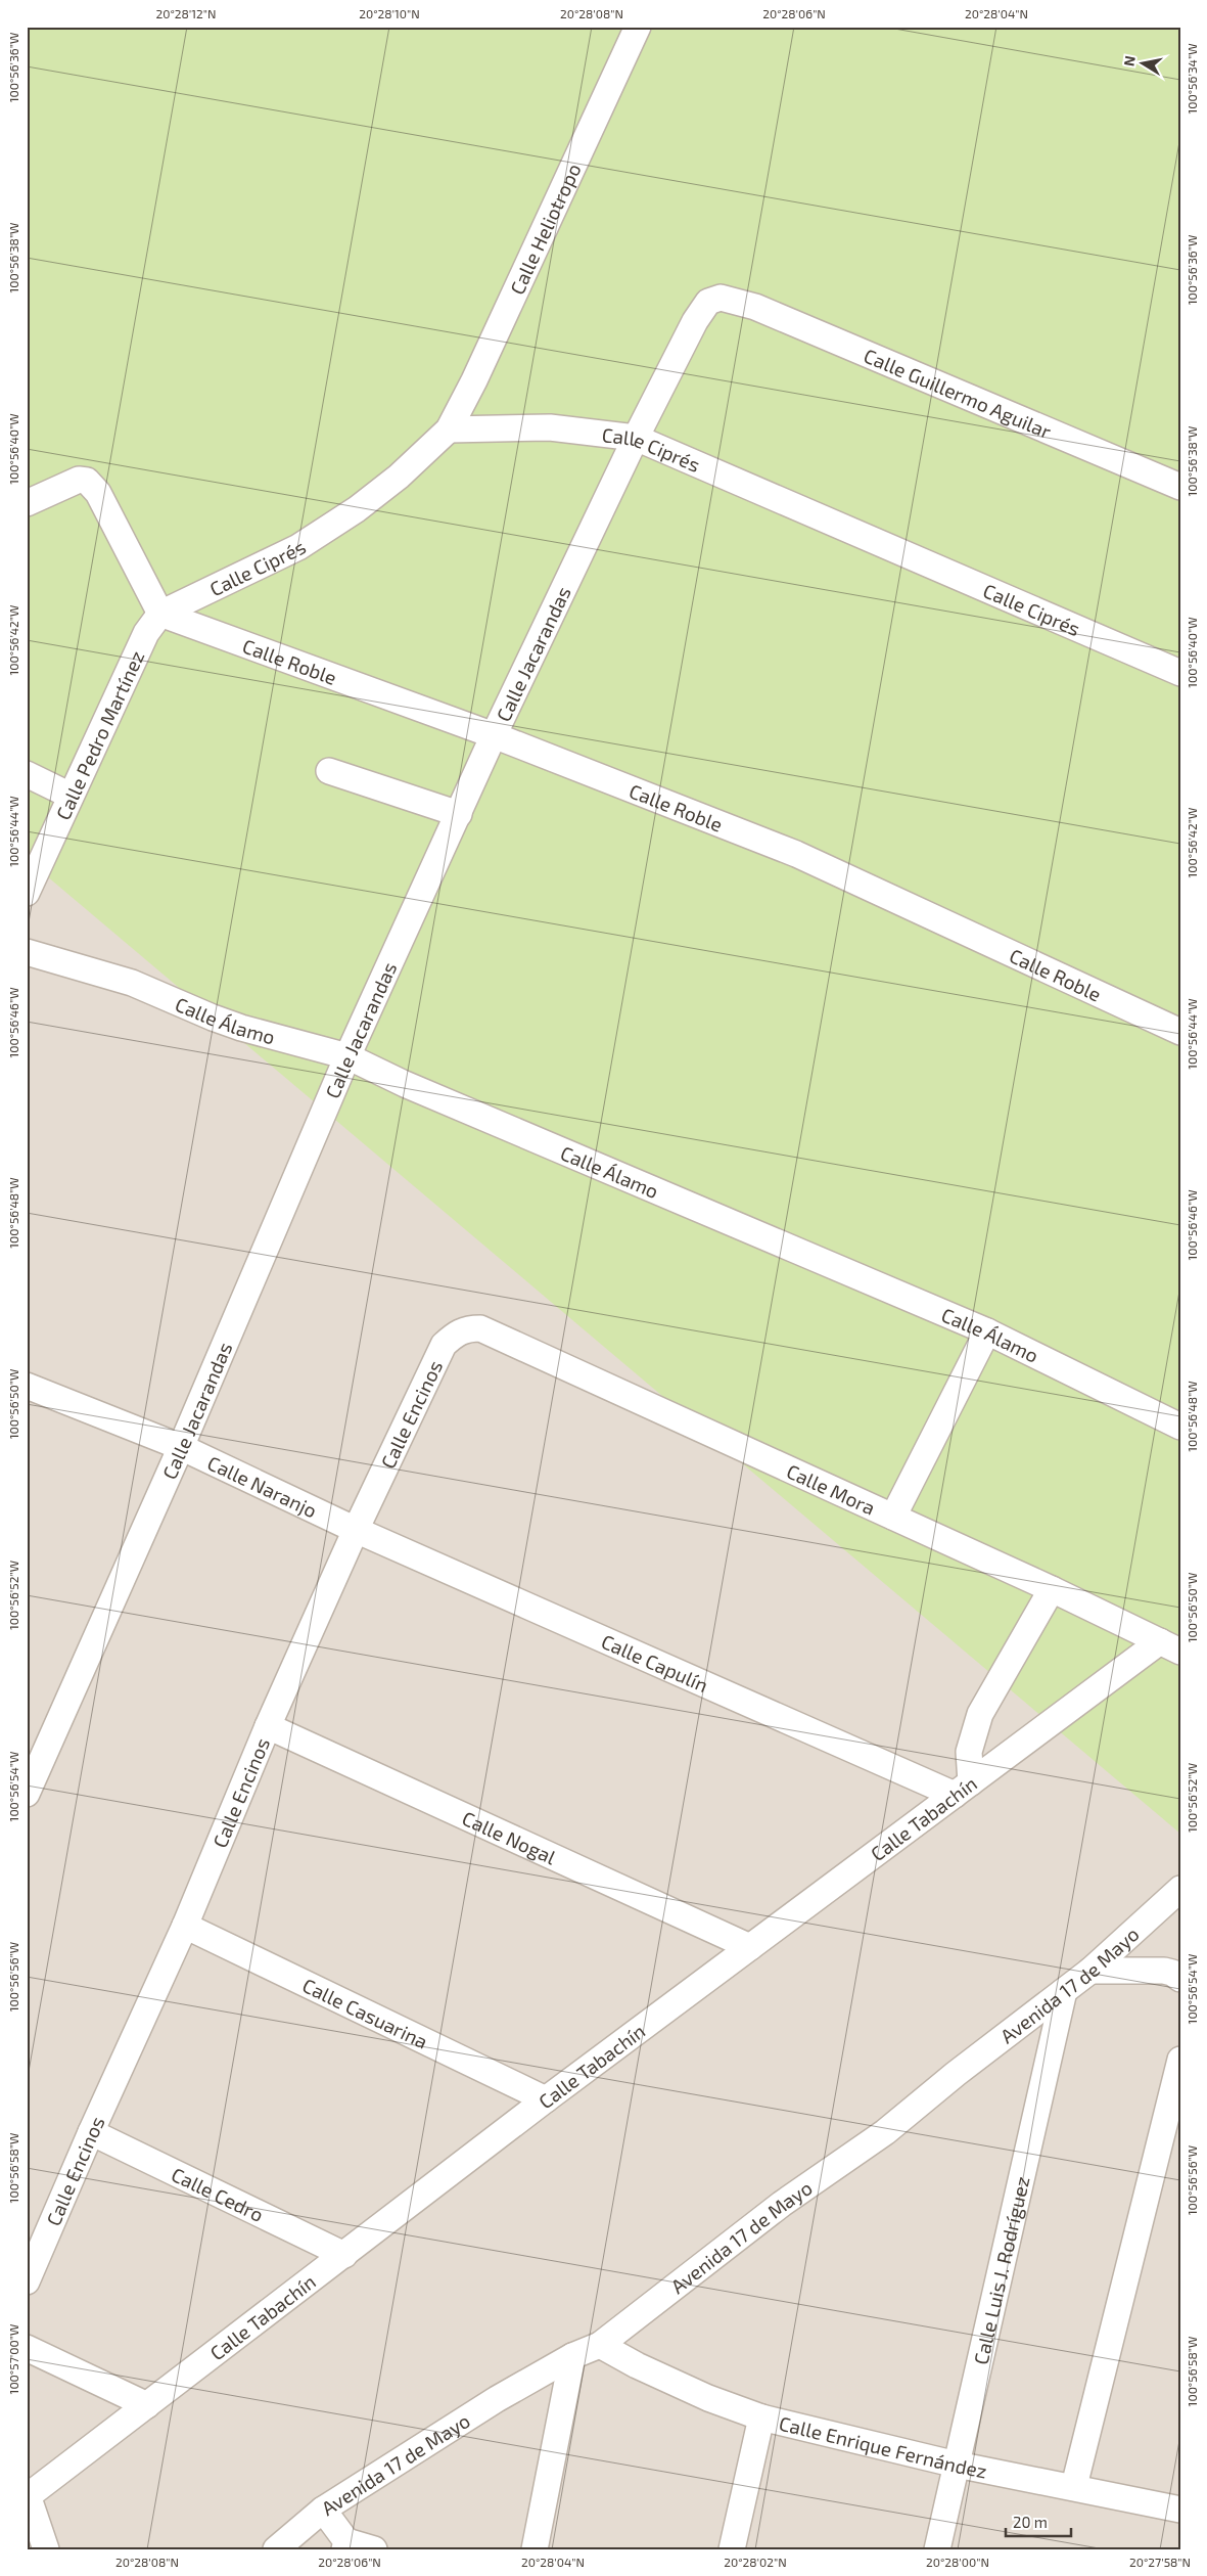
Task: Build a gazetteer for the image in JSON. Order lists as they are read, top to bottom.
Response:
{
  "streets": {
    "street": [
      "Calle Heliotropo",
      "Calle Guillermo Aguilar",
      "Calle Ciprés",
      "Calle Jacarandas",
      "Calle Roble",
      "Calle Pedro Martínez",
      "Calle Álamo",
      "Calle Encinos",
      "Calle Naranjo",
      "Calle Mora",
      "Calle Capulín",
      "Calle Tabachín",
      "Calle Nogal",
      "Avenida 17 de Mayo",
      "Calle Casuarina",
      "Calle Cedro",
      "Calle Luis J. Rodríguez",
      "Calle Enrique Fernández"
    ]
  },
  "crossings": [
    ["Calle Heliotropo", "Calle Ciprés"],
    ["Calle Guillermo Aguilar", "Calle Jacarandas"],
    ["Calle Ciprés", "Calle Jacarandas"],
    ["Calle Ciprés", "Calle Roble"],
    ["Calle Ciprés", "Calle Pedro Martínez"],
    ["Calle Jacarandas", "Calle Roble"],
    ["Calle Jacarandas", "Calle Álamo"],
    ["Calle Jacarandas", "Calle Naranjo"],
    ["Calle Roble", "Calle Pedro Martínez"],
    ["Calle Encinos", "Calle Naranjo"],
    ["Calle Encinos", "Calle Mora"],
    ["Calle Encinos", "Calle Capulín"],
    ["Calle Encinos", "Calle Nogal"],
    ["Calle Encinos", "Calle Casuarina"],
    ["Calle Encinos", "Calle Cedro"],
    ["Calle Naranjo", "Calle Capulín"],
    ["Calle Mora", "Calle Tabachín"],
    ["Calle Capulín", "Calle Tabachín"],
    ["Calle Tabachín", "Calle Nogal"],
    ["Calle Tabachín", "Calle Casuarina"],
    ["Calle Tabachín", "Calle Cedro"],
    ["Avenida 17 de Mayo", "Calle Luis J. Rodríguez"],
    ["Avenida 17 de Mayo", "Calle Enrique Fernández"],
    ["Calle Luis J. Rodríguez", "Calle Enrique Fernández"]
  ],
  "scale_bar": "20 m",
  "north": "left",
  "coordinates": [
    "20°28'12\"N",
    "20°28'10\"N",
    "20°28'08\"N",
    "20°28'06\"N",
    "20°28'04\"N",
    "100°56'36\"W",
    "100°56'34\"W",
    "100°56'38\"W",
    "100°56'40\"W",
    "100°56'42\"W",
    "100°56'44\"W",
    "100°56'46\"W",
    "100°56'48\"W",
    "100°56'50\"W",
    "100°56'52\"W",
    "100°56'54\"W",
    "100°56'56\"W",
    "100°56'58\"W",
    "100°57'00\"W",
    "20°28'02\"N",
    "20°28'00\"N",
    "20°27'58\"N"
  ]
}
